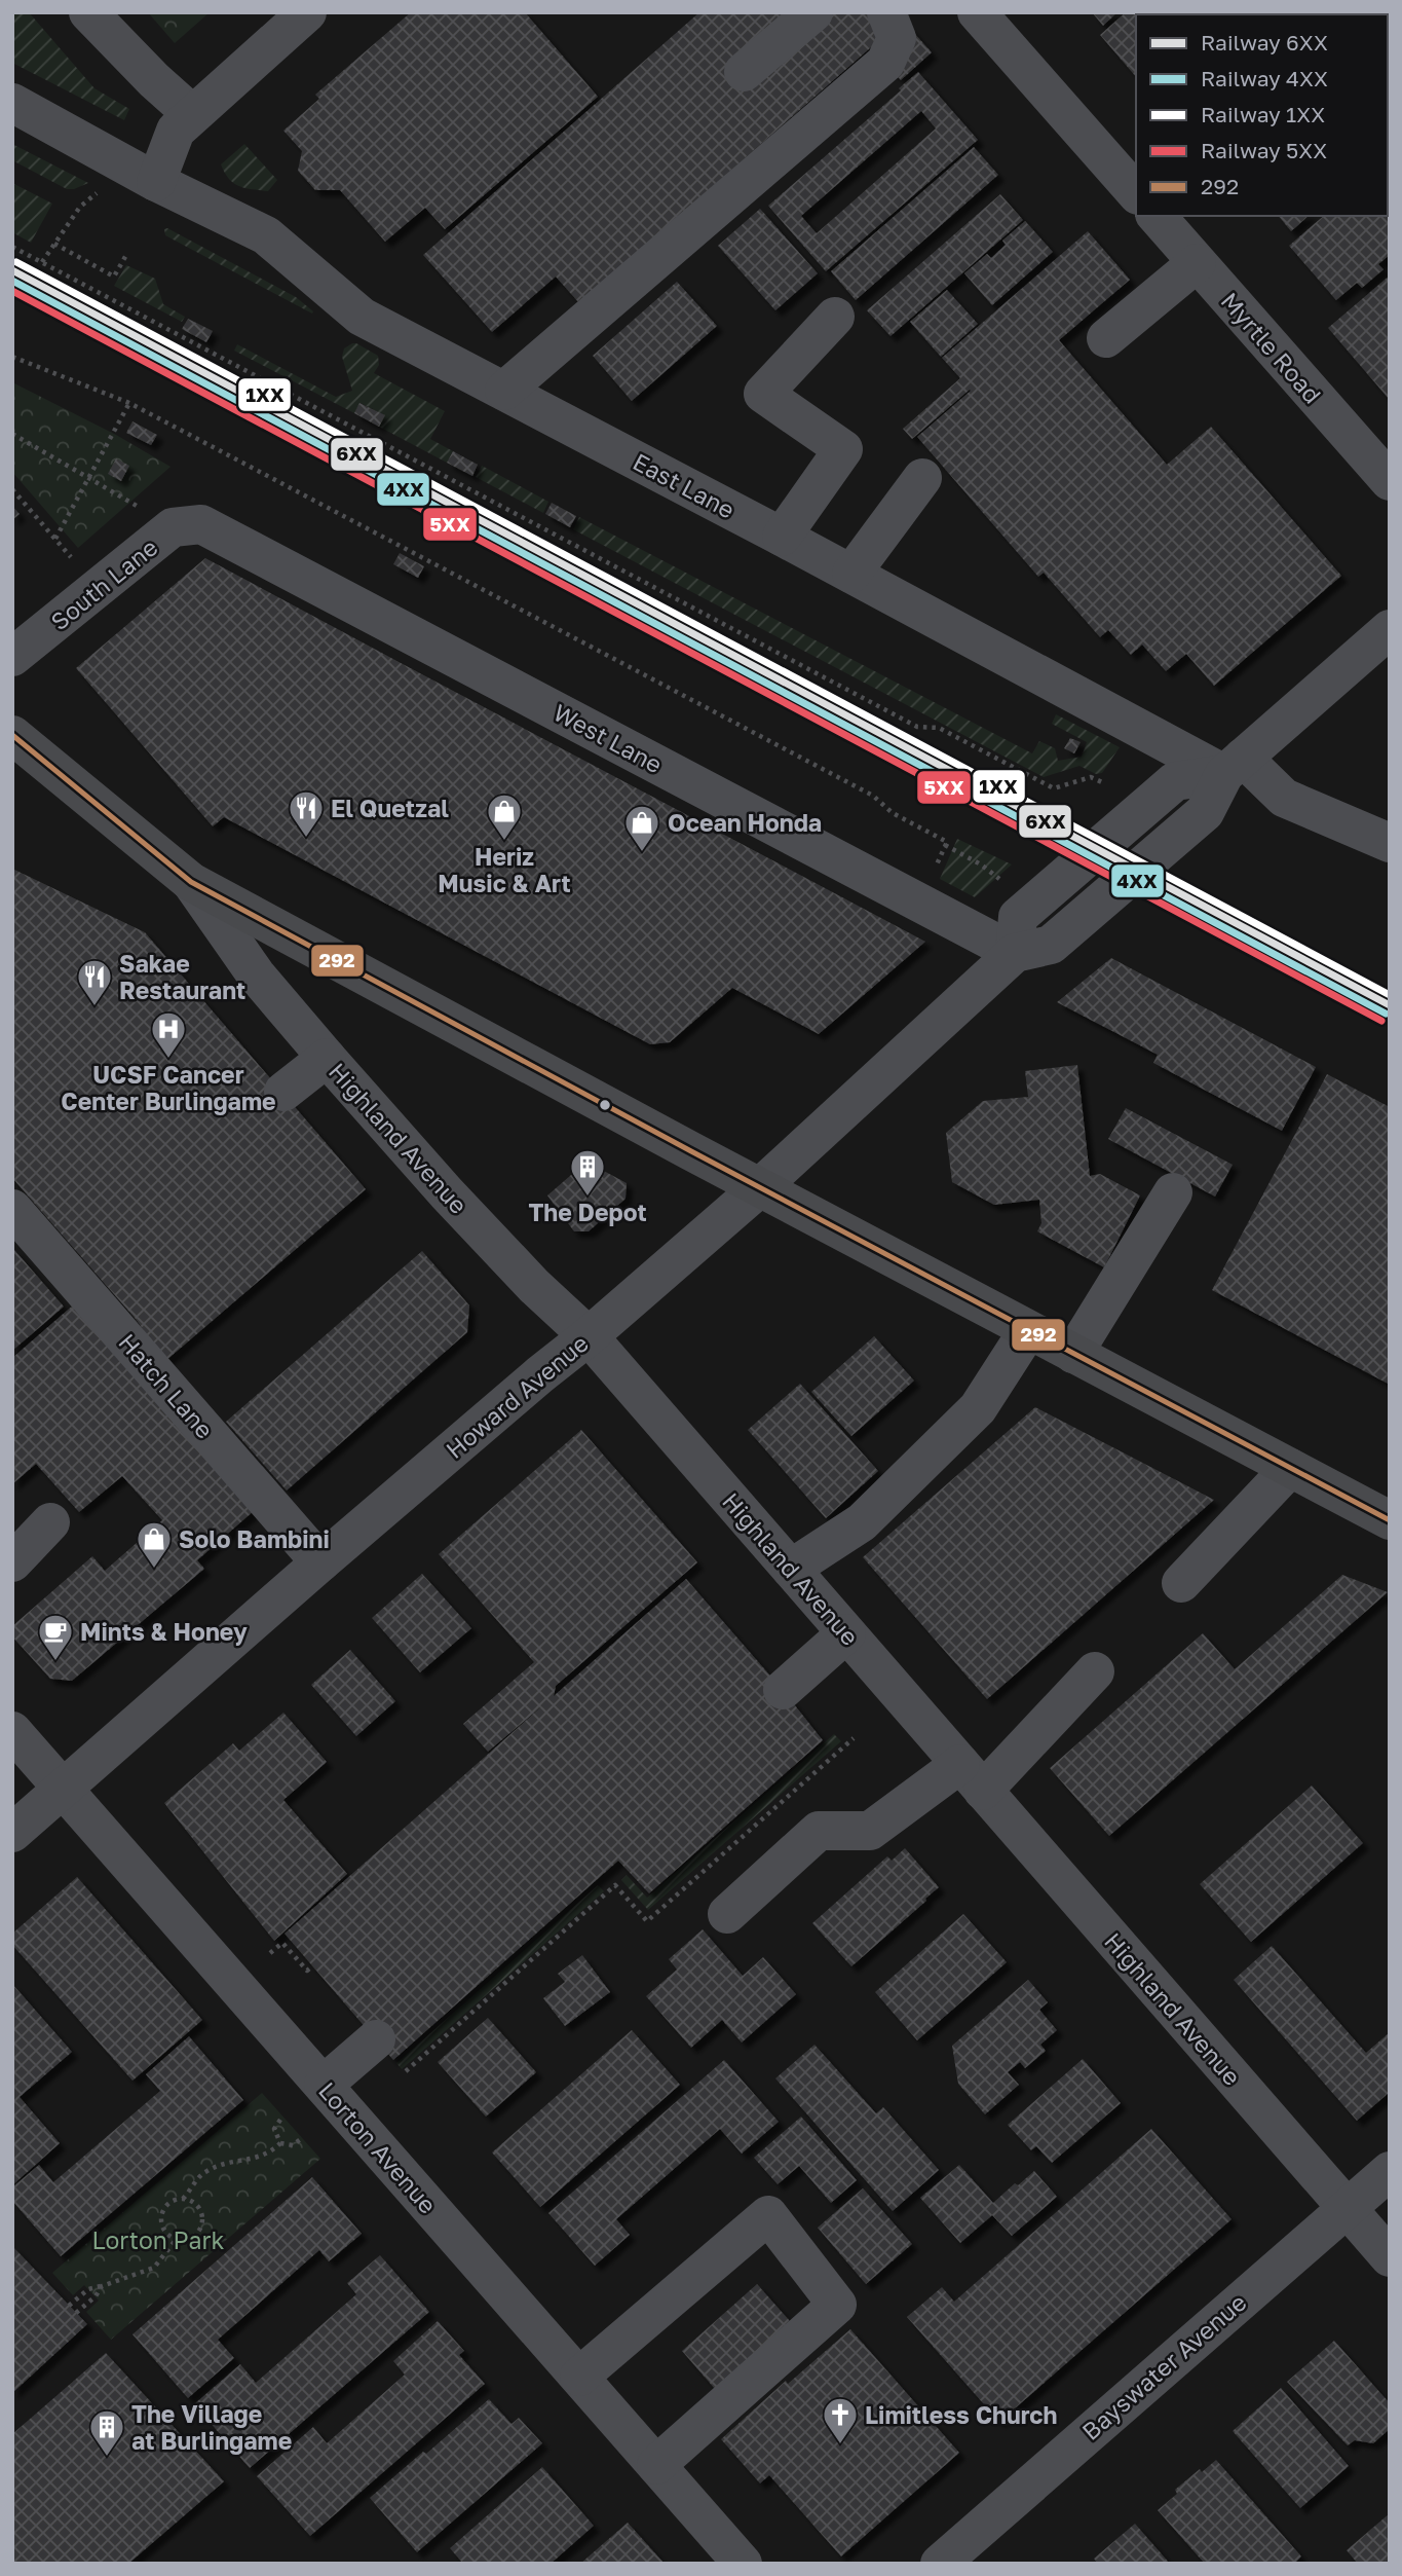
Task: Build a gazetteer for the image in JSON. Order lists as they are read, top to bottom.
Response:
{
  "streets": {
    "street": [
      "Myrtle Road",
      "East Lane",
      "South Lane",
      "West Lane",
      "Highland Avenue",
      "Hatch Lane",
      "Howard Avenue",
      "Lorton Avenue",
      "Bayswater Avenue"
    ]
  },
  "crossings": [
    ["South Lane", "West Lane"],
    ["West Lane", "Howard Avenue"],
    ["Highland Avenue", "Howard Avenue"],
    ["Highland Avenue", "Bayswater Avenue"],
    ["Hatch Lane", "Howard Avenue"],
    ["Howard Avenue", "Lorton Avenue"]
  ],
  "parks": ["Lorton Park"],
  "places": {
    "restaurant": ["El Quetzal", "Sakae Restaurant"],
    "shop": ["Heriz Music & Art", "Ocean Honda", "Solo Bambini"],
    "hospital": ["UCSF Cancer Center Burlingame"],
    "building": ["The Depot", "The Village at Burlingame"],
    "cafe": ["Mints & Honey"],
    "church": ["Limitless Church"]
  },
  "lines": [
    "rail line 1XX",
    "rail line 6XX",
    "rail line 4XX",
    "rail line 5XX",
    "transit line 292"
  ],
  "legend": [
    "Railway 6XX",
    "Railway 4XX",
    "Railway 1XX",
    "Railway 5XX",
    "292"
  ]
}
